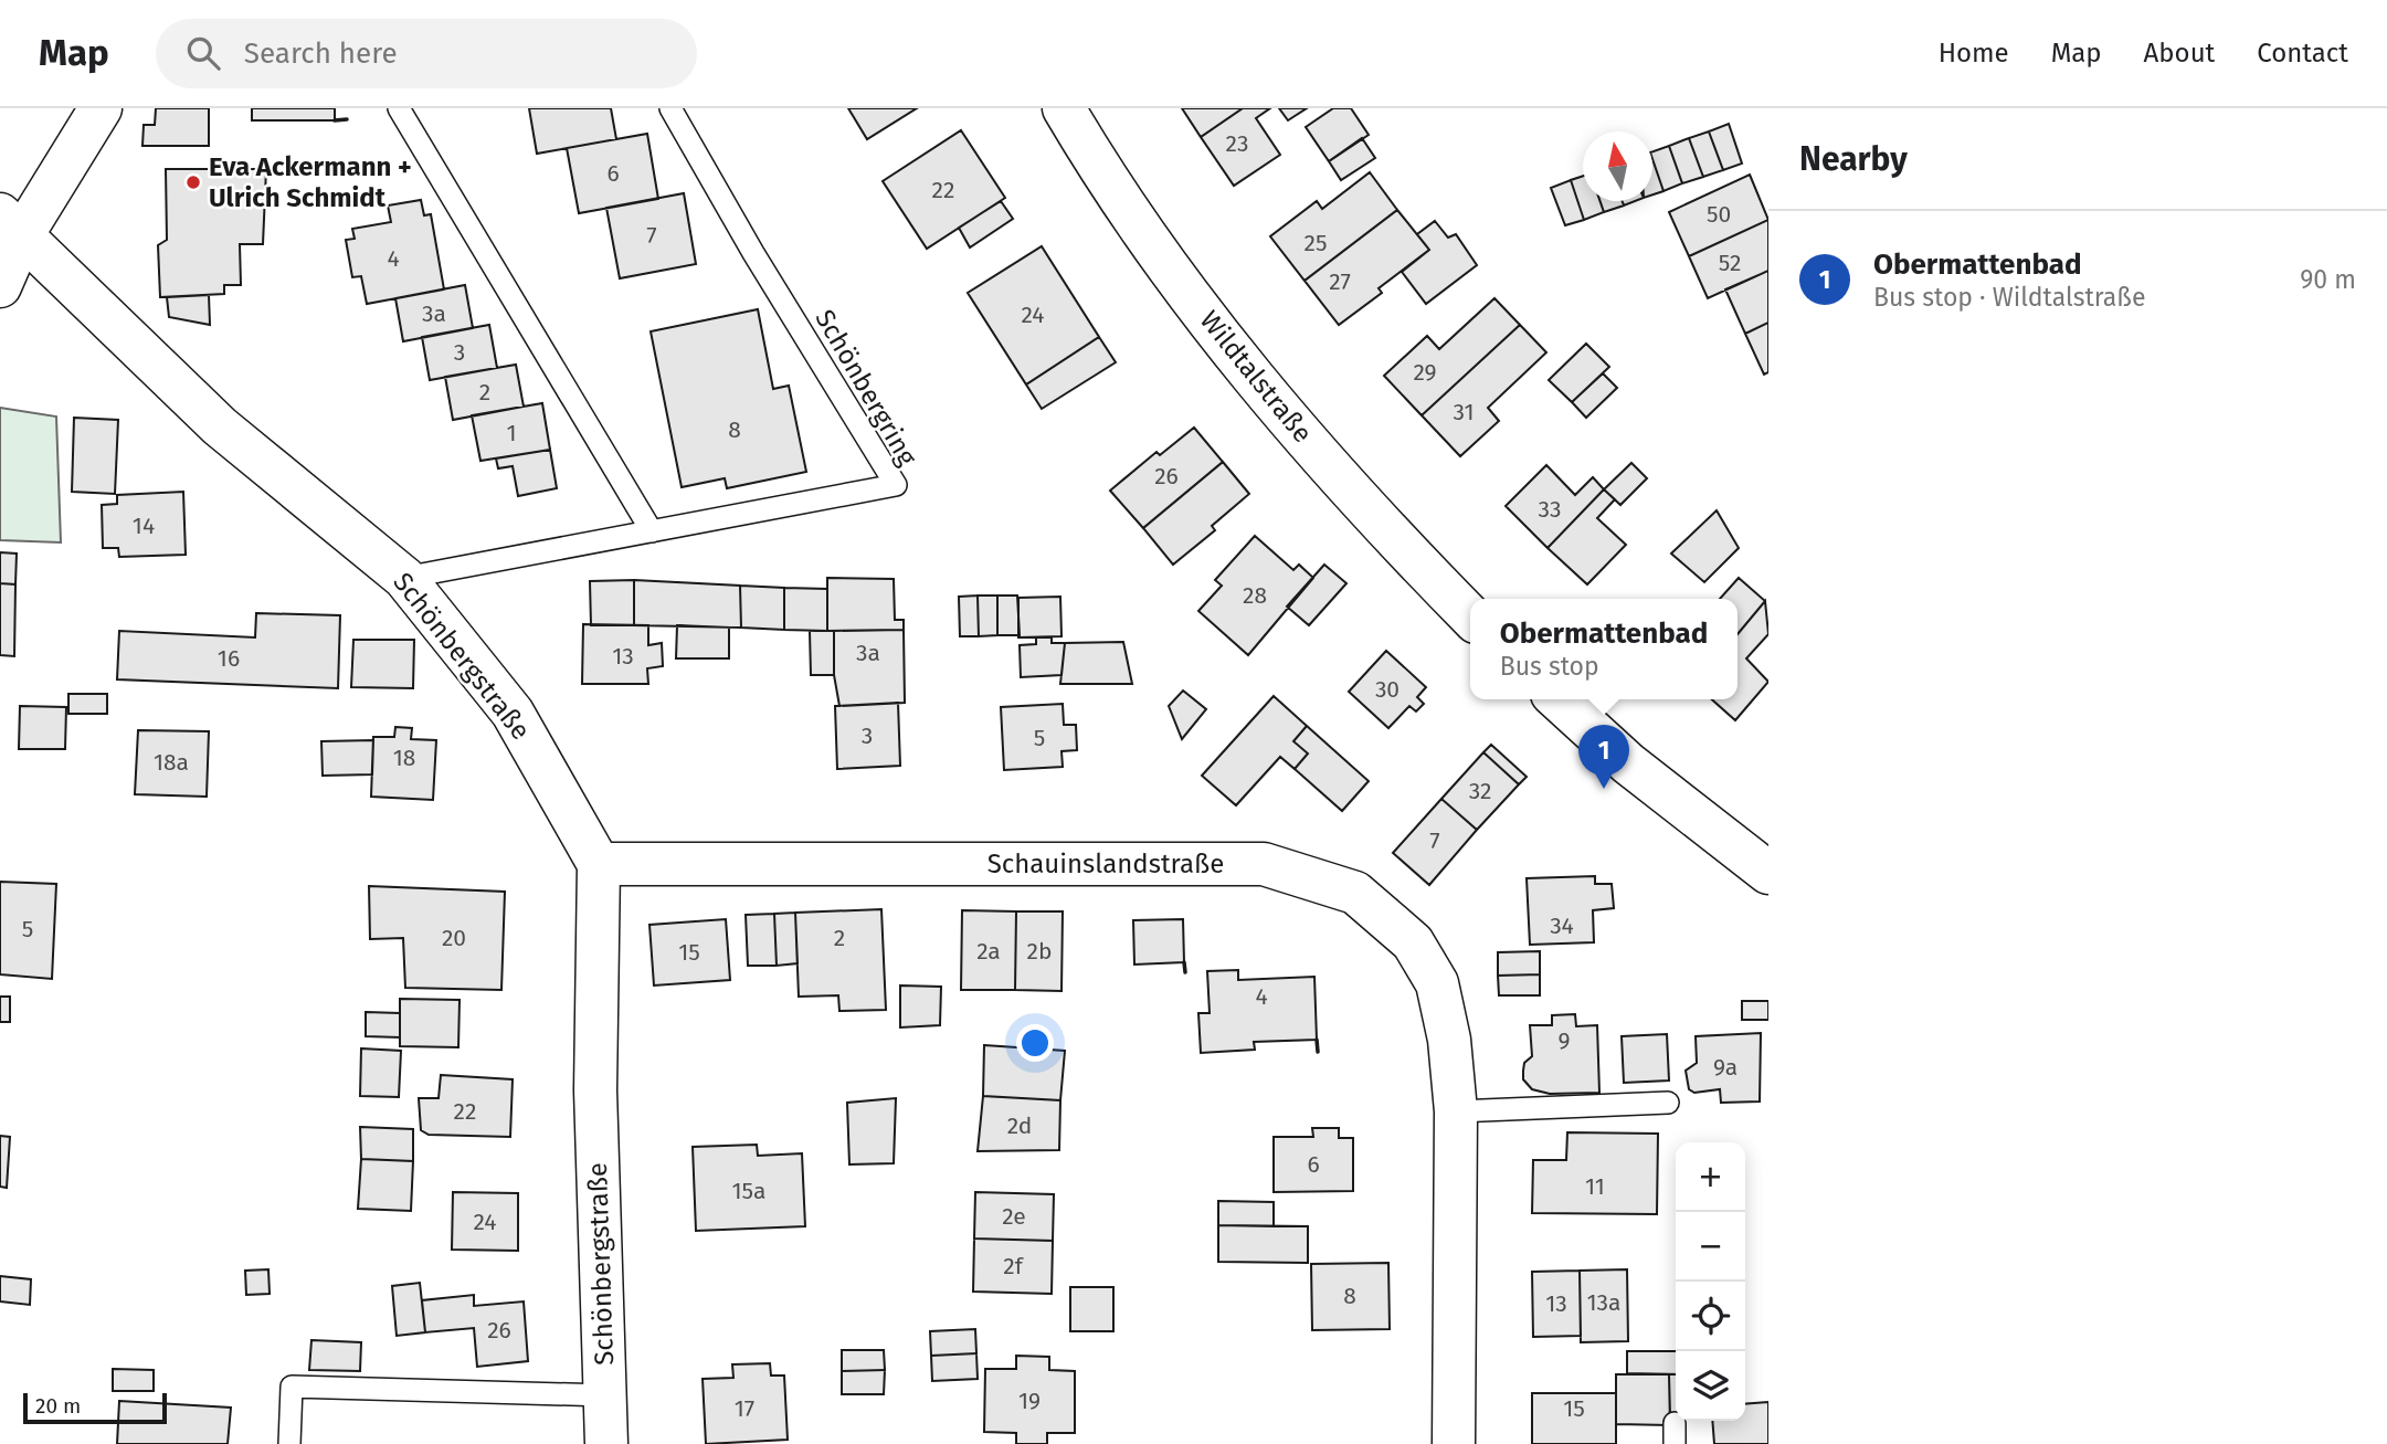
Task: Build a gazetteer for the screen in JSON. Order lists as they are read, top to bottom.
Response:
{
  "streets": {
    "street": ["Wildtalstraße", "Schönbergstraße", "Schauinslandstraße"],
    "lane": ["Schönbergring"]
  },
  "crossings": [
    ["Schönbergring", "Schönbergstraße"],
    ["Schönbergstraße", "Schauinslandstraße"]
  ],
  "places": ["Eva Ackermann + Ulrich Schmidt"],
  "house_numbers": [
    "23",
    "6",
    "22",
    "50",
    "7",
    "25",
    "4",
    "52",
    "27",
    "3a",
    "24",
    "3",
    "29",
    "2",
    "31",
    "8",
    "1",
    "26",
    "33",
    "14",
    "28",
    "3a",
    "13",
    "16",
    "30",
    "3",
    "5",
    "18",
    "18a",
    "32",
    "7",
    "34",
    "5",
    "20",
    "2",
    "2a",
    "2b",
    "15",
    "4",
    "9",
    "9a",
    "22",
    "2d",
    "6",
    "11",
    "15a",
    "2e",
    "24",
    "2f",
    "8",
    "13a",
    "13",
    "26",
    "19",
    "17",
    "15"
  ],
  "scale_bar": "20 m",
  "north": "top",
  "page": {
    "header": "Map",
    "search": "Search here",
    "nav": [
      "Home",
      "Map",
      "About",
      "Contact"
    ],
    "heading": "Nearby",
    "list": [
      {
        "mark": "1",
        "name": "Obermattenbad",
        "note": "Bus stop · Wildtalstraße",
        "value": "90 m"
      }
    ],
    "popup": ["Obermattenbad", "Bus stop"],
    "pins": "1",
    "map_buttons": ["+", "−"],
    "scale": "20 m"
  }
}
